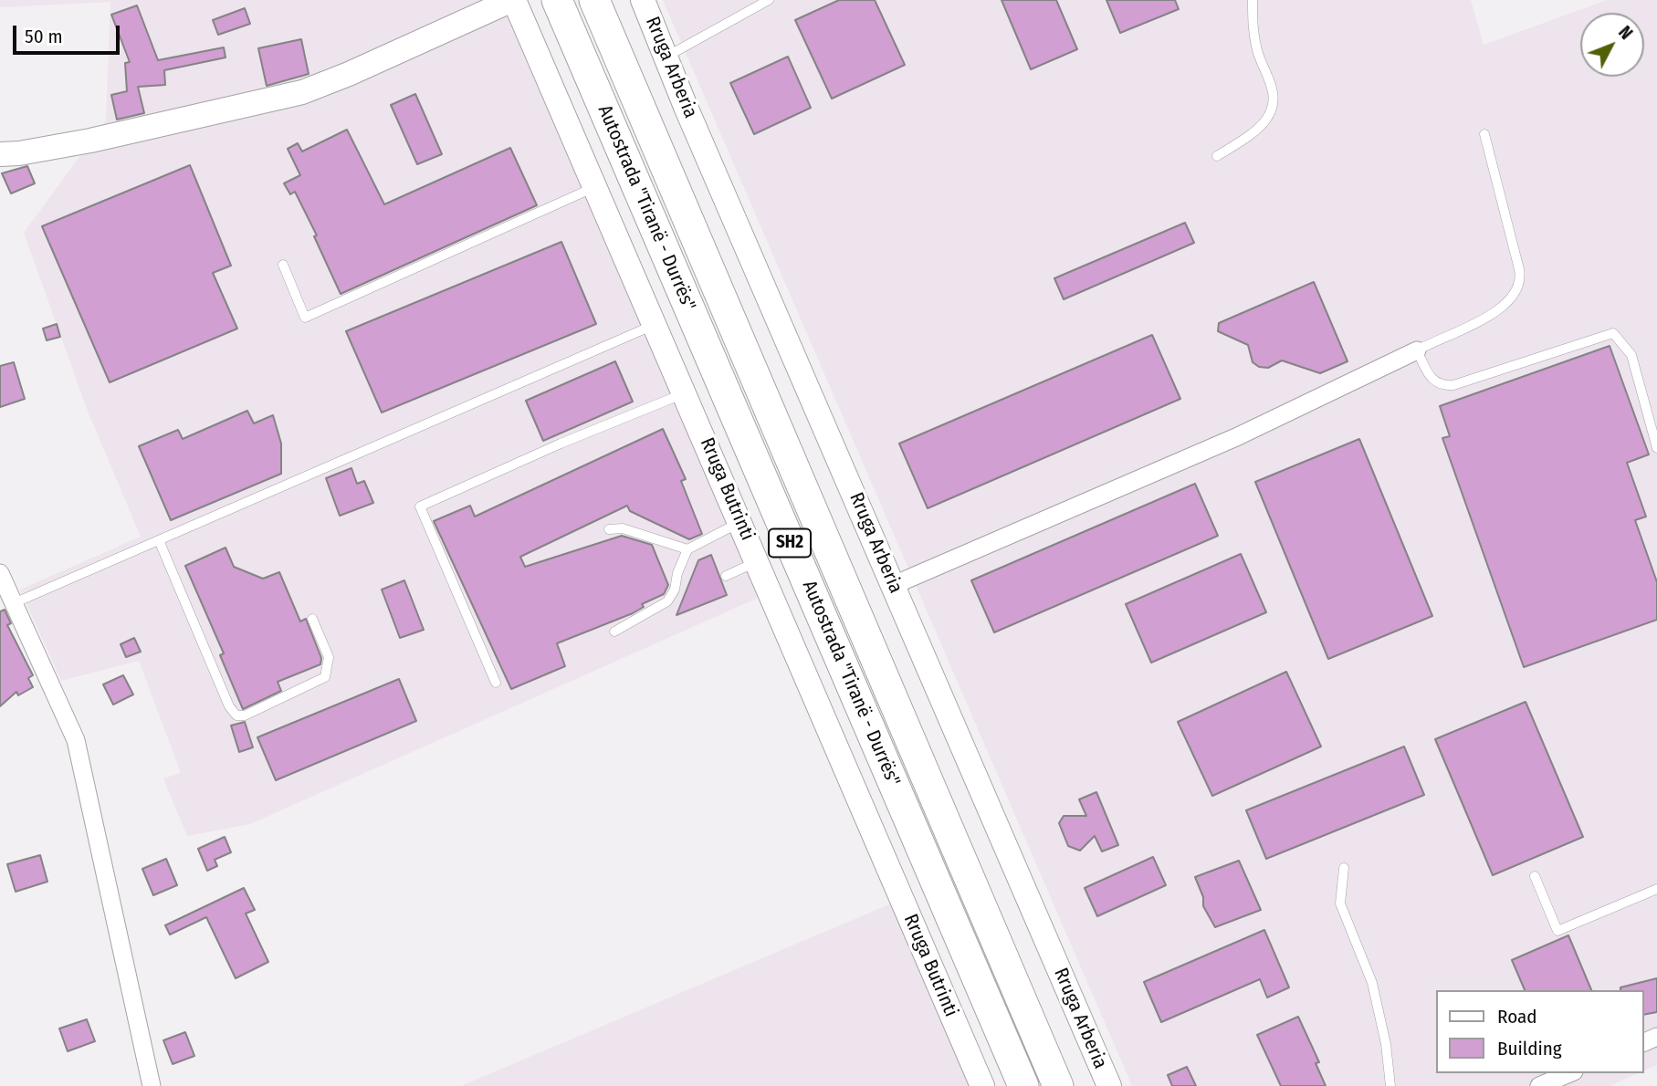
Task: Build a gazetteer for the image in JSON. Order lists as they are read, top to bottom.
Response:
{
  "streets": {
    "highway": ["Autostrada \"Tiranë - Durrës\"", "SH2"],
    "main road": ["Rruga Arberia", "Rruga Butrinti"]
  },
  "legend": ["Road", "Building"],
  "scale_bar": "50 m",
  "north": "top right"
}
